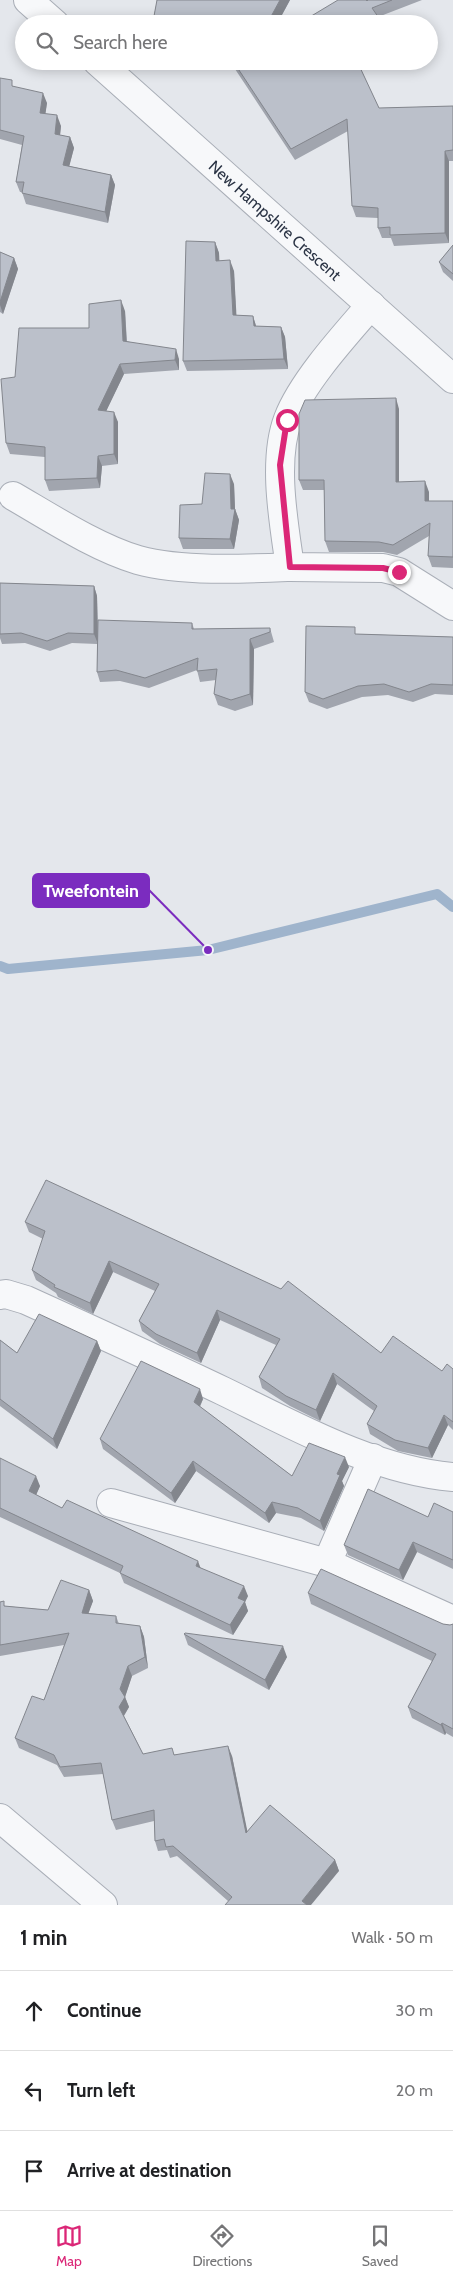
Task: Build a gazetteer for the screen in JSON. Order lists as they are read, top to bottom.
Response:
{
  "streets": {
    "street": ["New Hampshire Crescent"]
  },
  "places": ["Tweefontein"],
  "page": {
    "search": "Search here",
    "heading": ["1 min", "Walk · 50 m"],
    "list": [
      ["Continue", "30 m"],
      ["Turn left", "20 m"],
      "Arrive at destination"
    ],
    "nav": ["Map", "Directions", "Saved"]
  }
}
